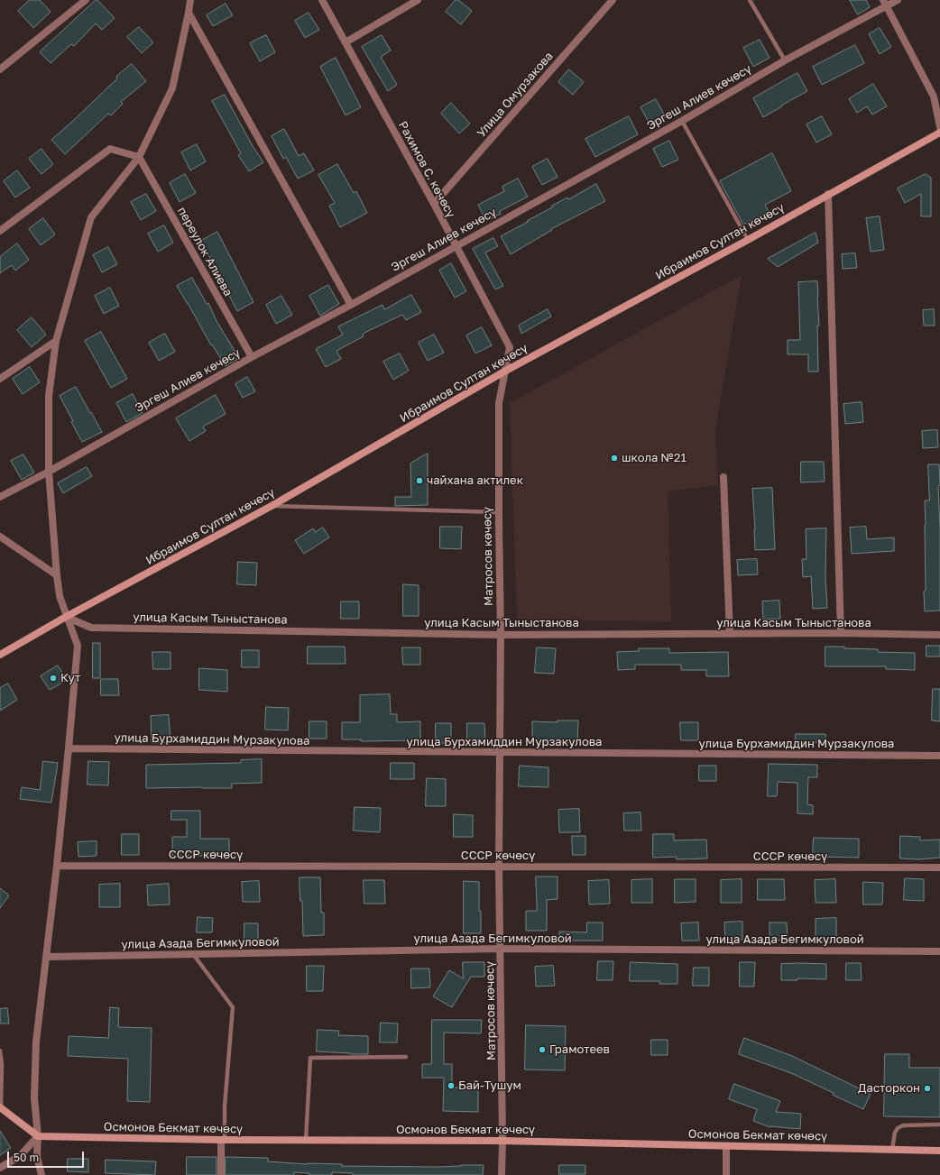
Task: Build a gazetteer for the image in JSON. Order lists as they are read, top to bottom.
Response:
{
  "streets": {
    "main road": ["Ибраимов Султан көчөсү", "Осмонов Бекмат көчөсү"],
    "street": [
      "Улица Омурзакова",
      "Эргеш Алиев көчөсү",
      "Рахимов С. көчөсү",
      "переулок Алиева",
      "Матросов көчөсү",
      "улица Касым Тыныстанова",
      "улица Бурхамиддин Мурзакулова",
      "СССР көчөсү",
      "улица Азада Бегимкуловой"
    ]
  },
  "crossings": [
    ["Улица Омурзакова", "Рахимов С. көчөсү"],
    ["Эргеш Алиев көчөсү", "Рахимов С. көчөсү"],
    ["Эргеш Алиев көчөсү", "переулок Алиева"],
    ["Рахимов С. көчөсү", "Ибраимов Султан көчөсү"],
    ["Рахимов С. көчөсү", "Матросов көчөсү"],
    ["Ибраимов Султан көчөсү", "Матросов көчөсү"],
    ["Ибраимов Султан көчөсү", "улица Касым Тыныстанова"],
    ["Матросов көчөсү", "улица Касым Тыныстанова"],
    ["Матросов көчөсү", "улица Бурхамиддин Мурзакулова"],
    ["Матросов көчөсү", "СССР көчөсү"],
    ["Матросов көчөсү", "улица Азада Бегимкуловой"],
    ["Матросов көчөсү", "Осмонов Бекмат көчөсү"]
  ],
  "places": [
    "школа №21",
    "чайхана актилек",
    "Кут",
    "Грамотеев",
    "Бай-Тушум",
    "Дасторкон"
  ],
  "scale_bar": "50 m"
}
